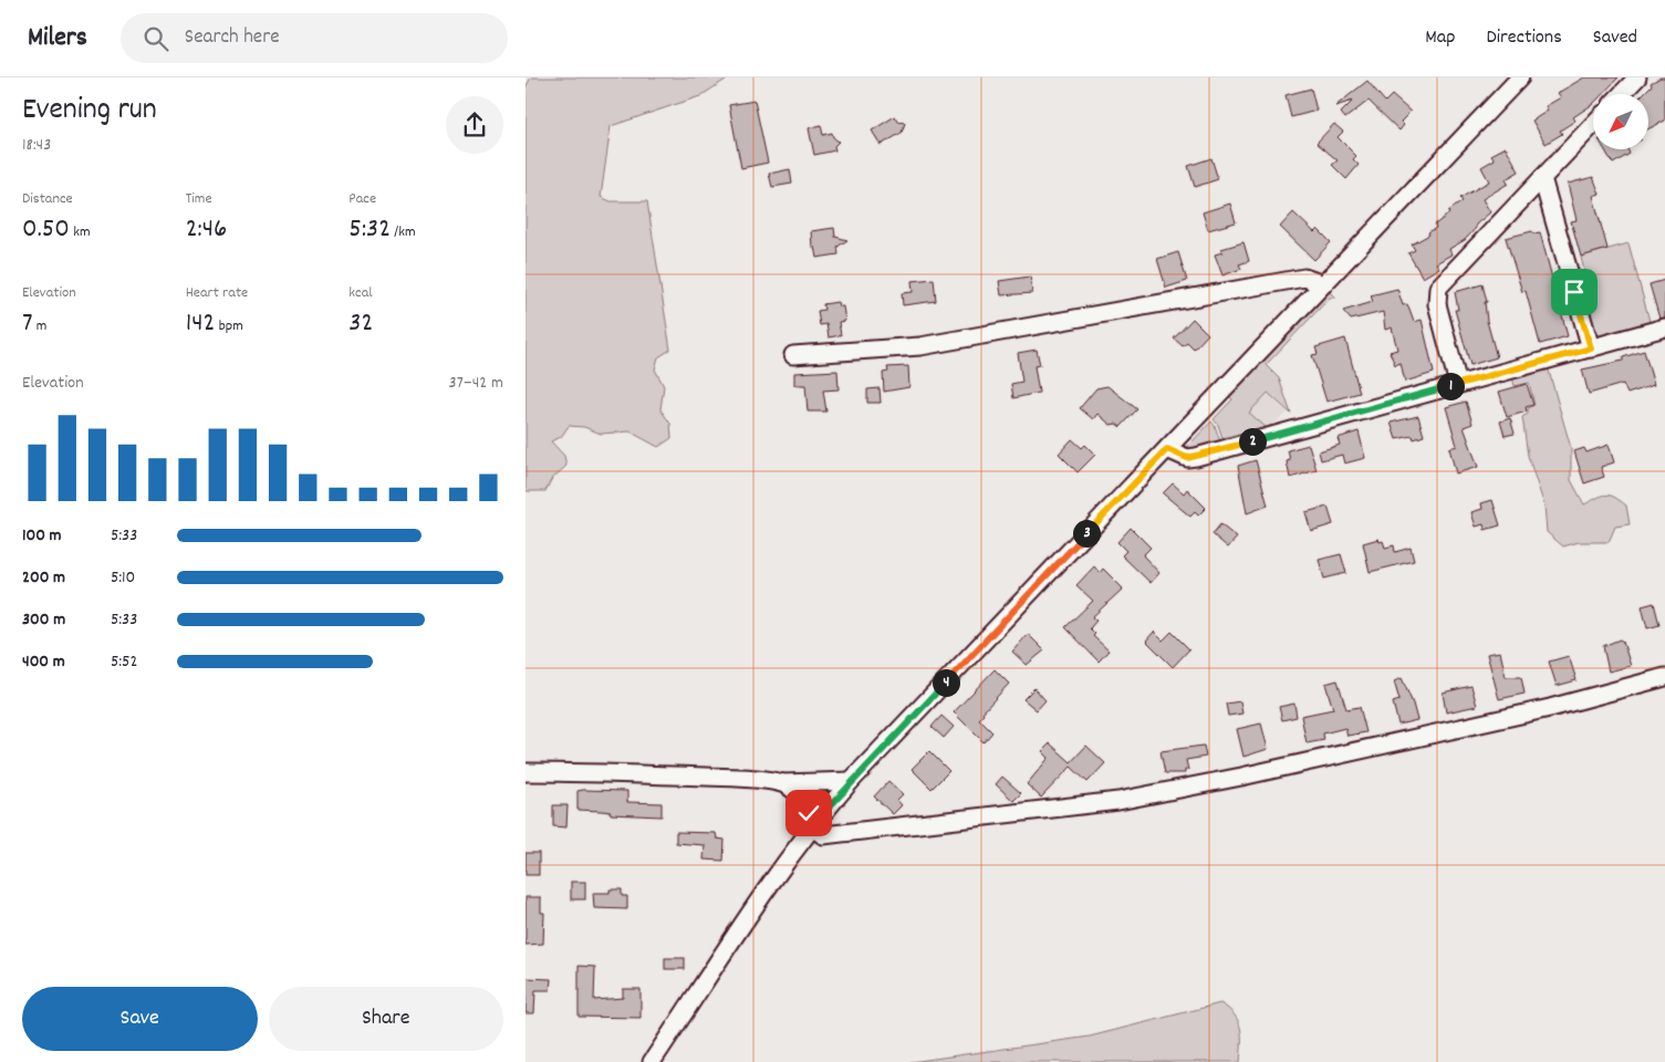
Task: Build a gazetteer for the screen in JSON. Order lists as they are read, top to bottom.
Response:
{
  "north": "bottom left",
  "page": {
    "header": "Milers",
    "search": "Search here",
    "nav": ["Map", "Directions", "Saved"],
    "heading": ["Evening run", "18:43"],
    "stats": [
      ["Distance", "0.50 km"],
      ["Time", "2:46"],
      ["Pace", "5:32 /km"],
      ["Elevation", "7 m"],
      ["Heart rate", "142 bpm"],
      ["kcal", "32"]
    ],
    "chart": ["Elevation", "37–42 m"],
    "pins": [
      "1",
      "2",
      "3",
      "4"
    ],
    "list": [
      {
        "name": "100 m",
        "note": "5:33"
      },
      {
        "name": "200 m",
        "note": "5:10"
      },
      {
        "name": "300 m",
        "note": "5:33"
      },
      {
        "name": "400 m",
        "note": "5:52"
      }
    ],
    "buttons": ["Save", "Share"]
  }
}
